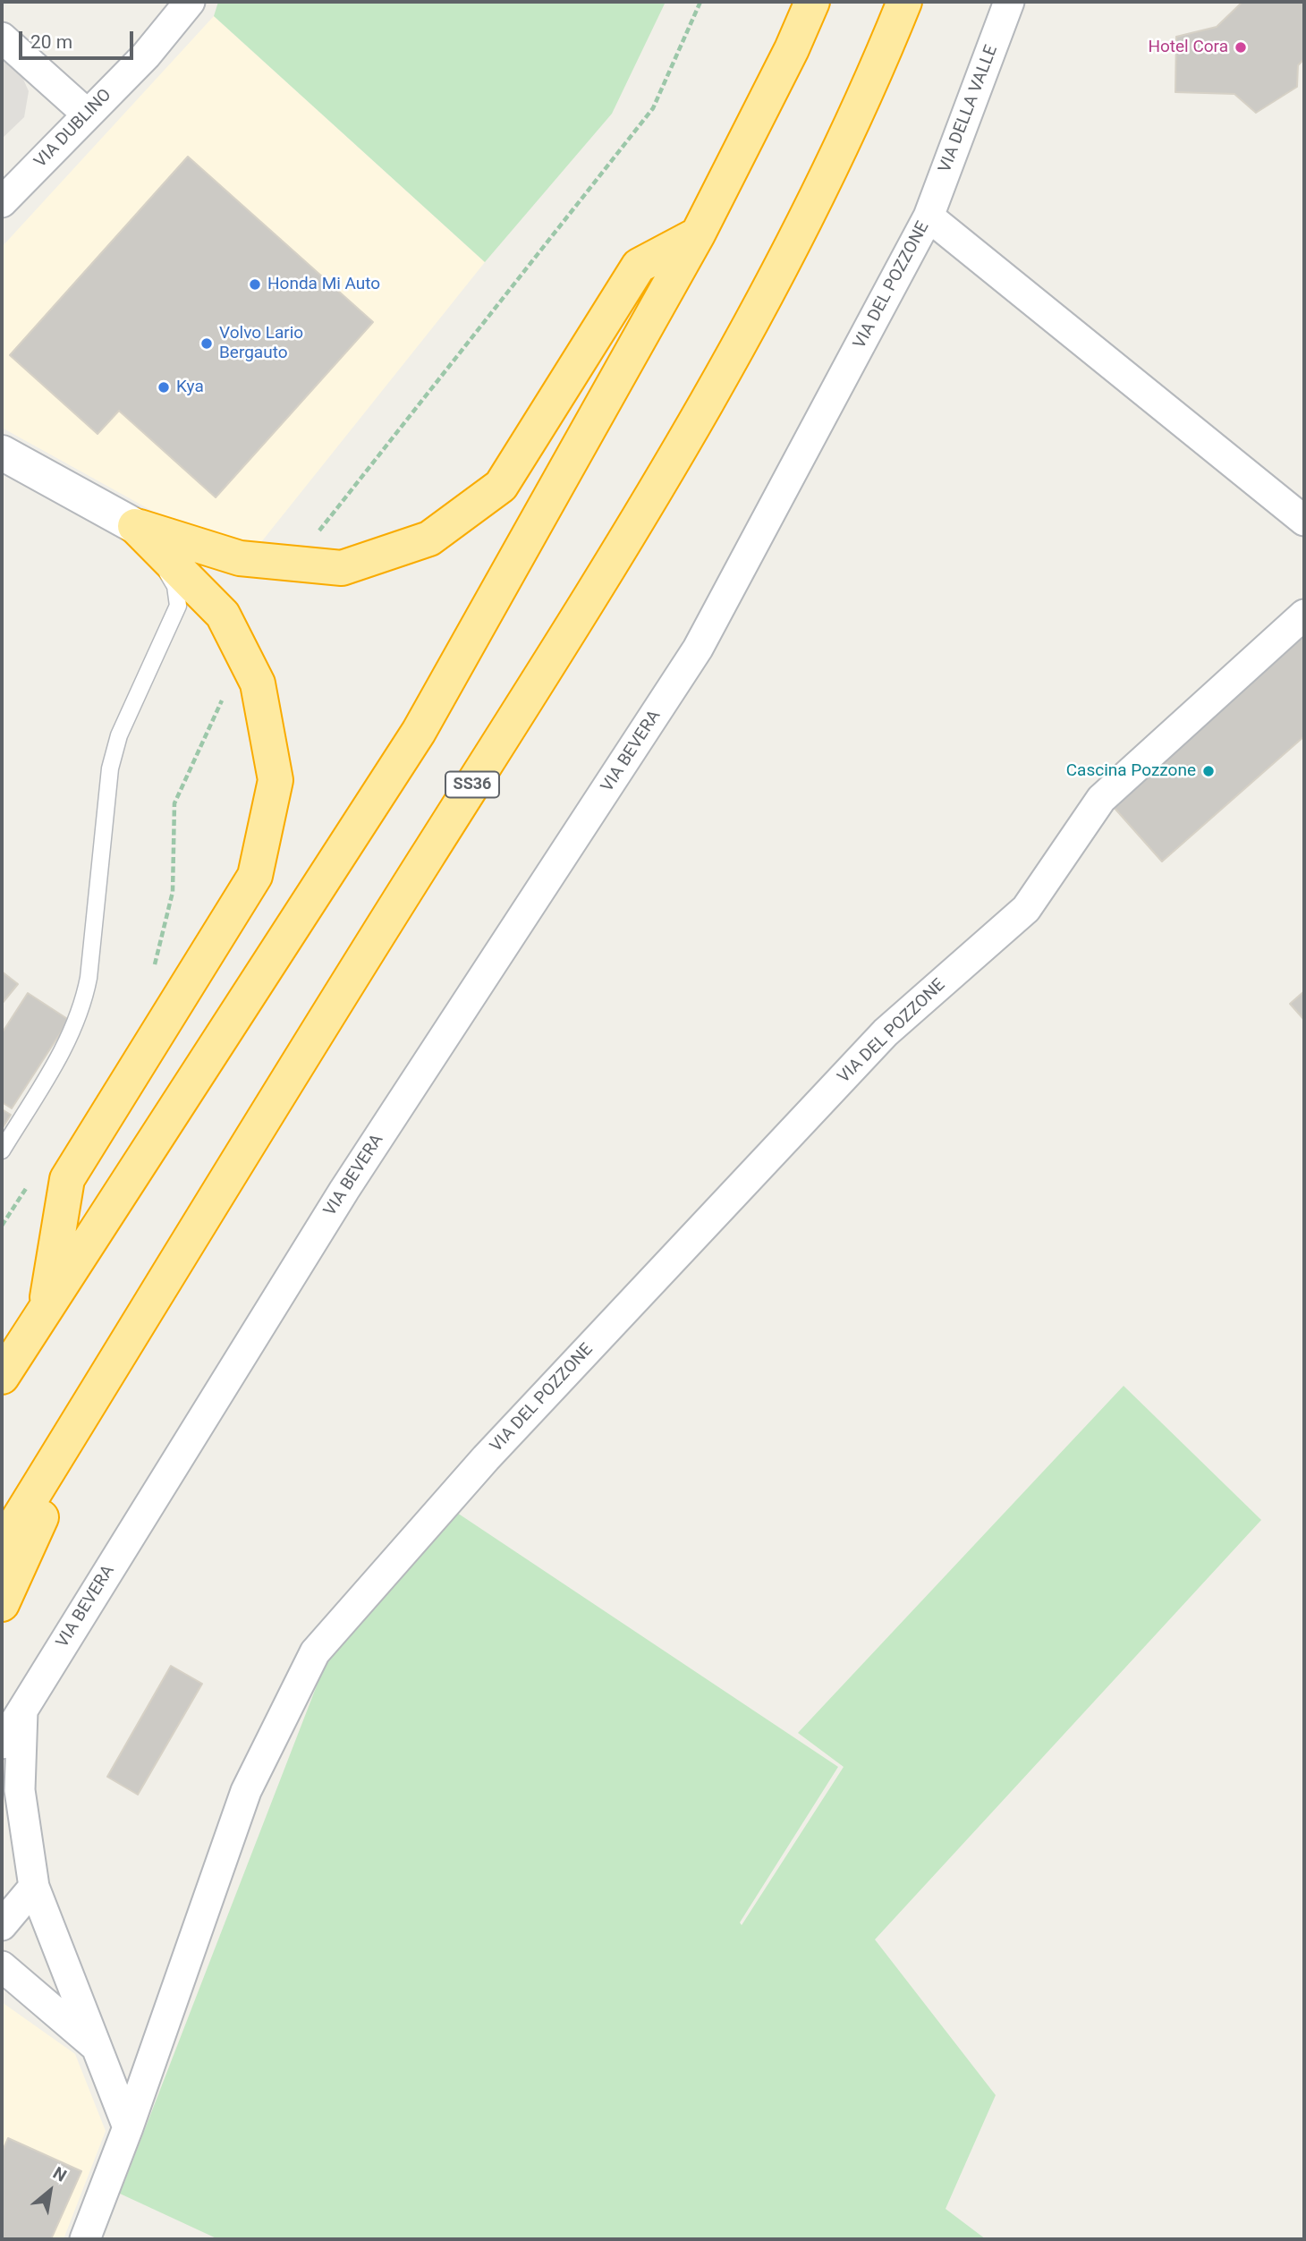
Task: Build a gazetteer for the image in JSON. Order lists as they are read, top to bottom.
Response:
{
  "streets": {
    "highway": ["SS36"],
    "street": [
      "VIA DELLA VALLE",
      "VIA DUBLINO",
      "VIA DEL POZZONE",
      "VIA BEVERA"
    ]
  },
  "crossings": [
    ["VIA DELLA VALLE", "VIA DEL POZZONE"],
    ["VIA DEL POZZONE", "VIA BEVERA"]
  ],
  "places": [
    "Hotel Cora",
    "Honda Mi Auto",
    "Volvo Lario Bergauto",
    "Kya",
    "Cascina Pozzone"
  ],
  "scale_bar": "20 m",
  "north": "top right"
}
